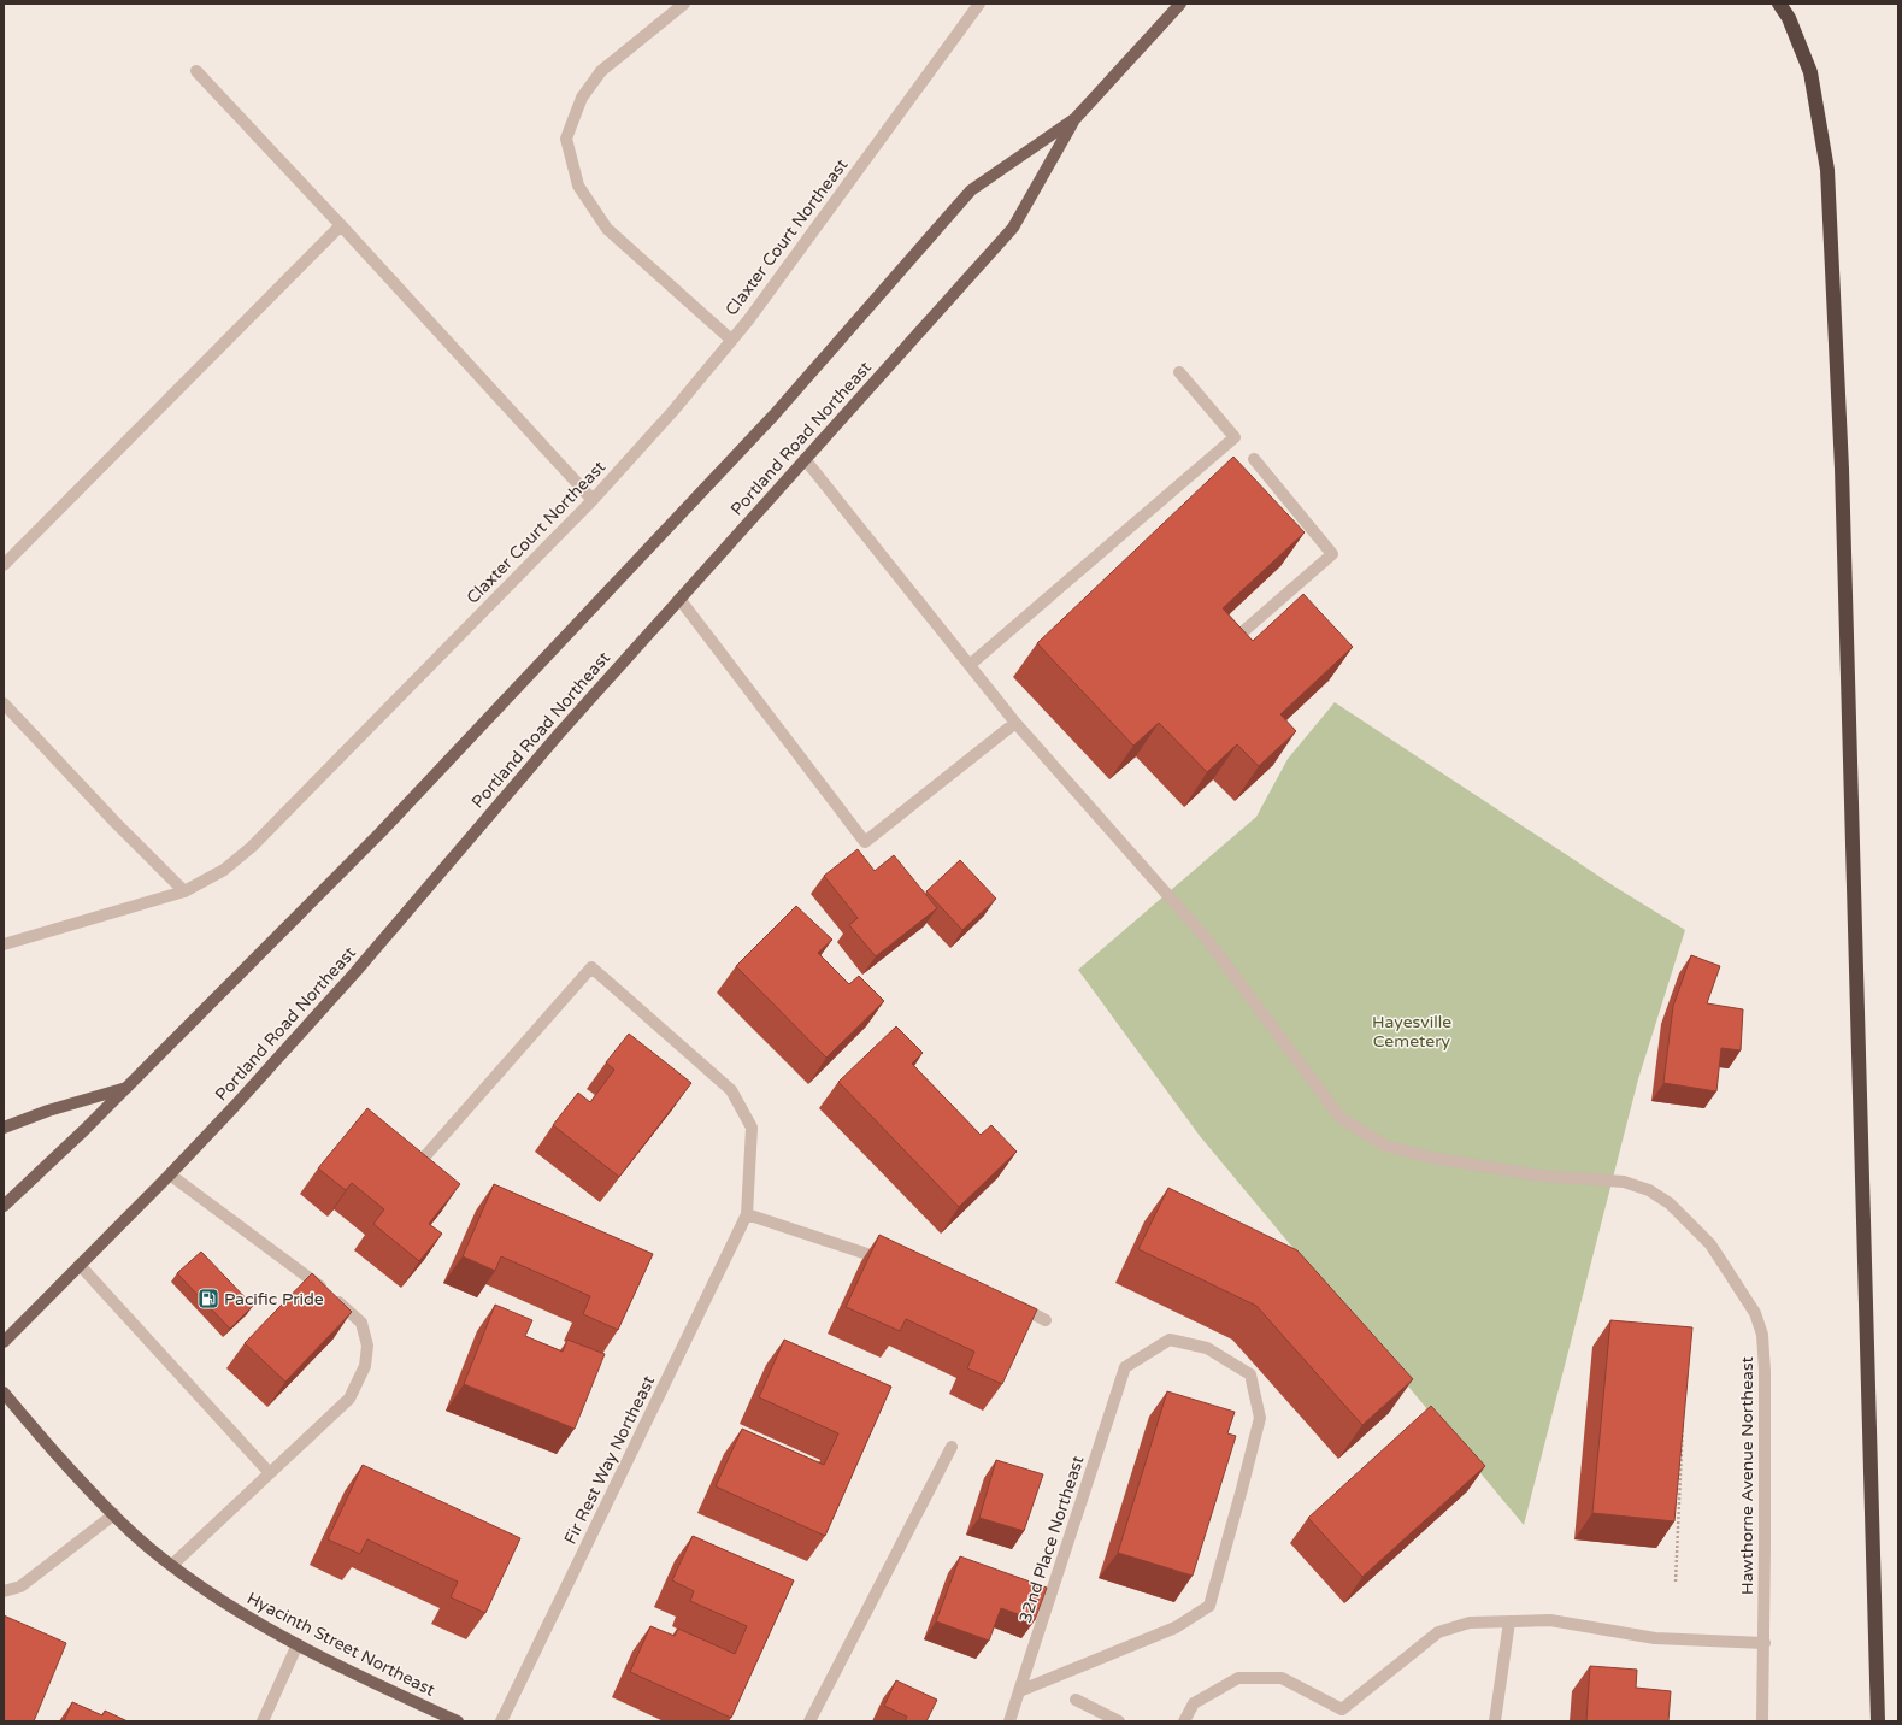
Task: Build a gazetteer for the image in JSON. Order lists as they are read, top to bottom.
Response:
{
  "streets": {
    "main road": ["Portland Road Northeast", "Hyacinth Street Northeast"],
    "street": [
      "Claxter Court Northeast",
      "Fir Rest Way Northeast",
      "Hawthorne Avenue Northeast",
      "32nd Place Northeast"
    ]
  },
  "crossings": [
    ["Portland Road Northeast", "Hawthorne Avenue Northeast"]
  ],
  "parks": ["Hayesville Cemetery"],
  "places": {
    "fuel station": ["Pacific Pride"]
  }
}
